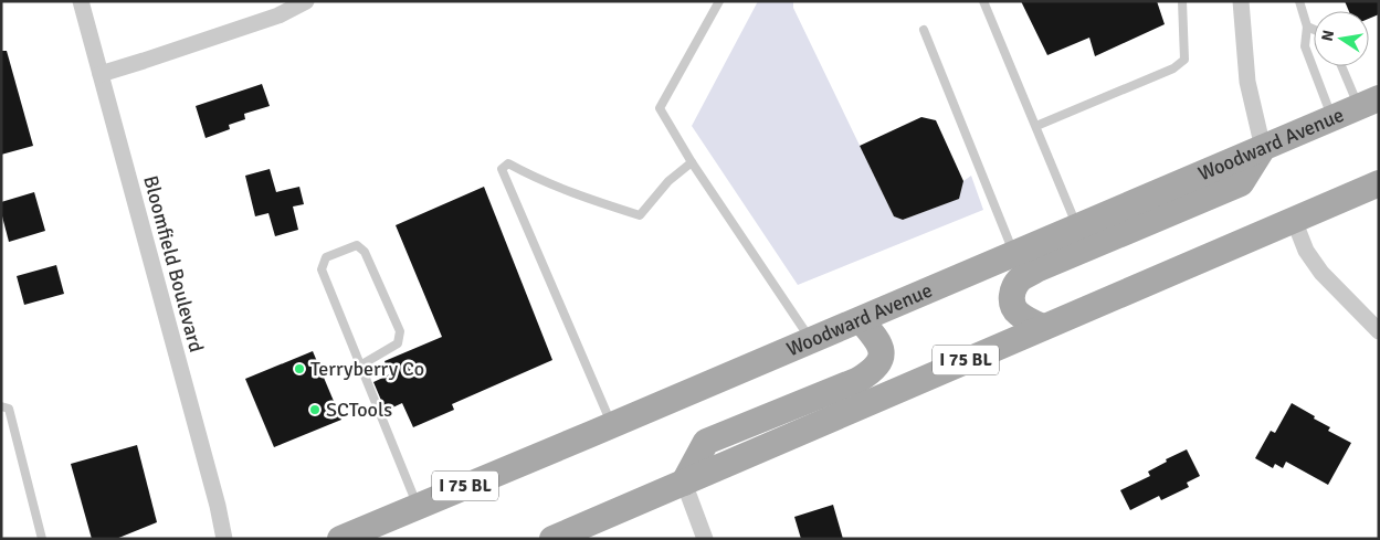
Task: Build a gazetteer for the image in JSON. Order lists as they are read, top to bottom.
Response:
{
  "streets": {
    "main road": ["Woodward Avenue", "I 75 BL"],
    "street": ["Bloomfield Boulevard"]
  },
  "places": ["Terryberry Co", "SCTools"],
  "north": "left"
}
